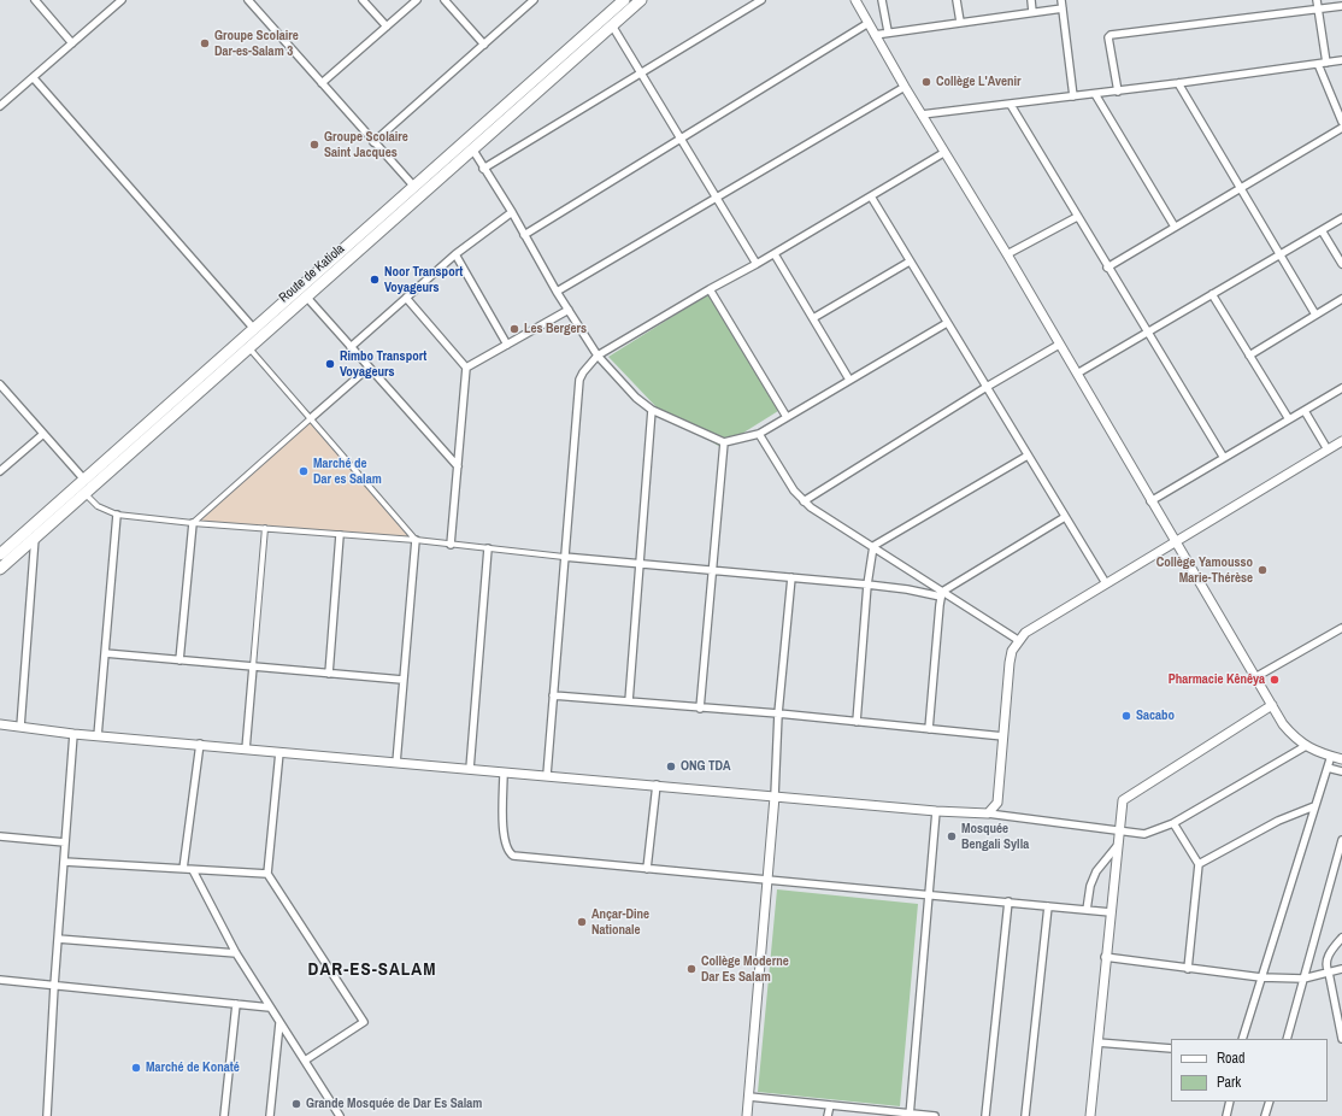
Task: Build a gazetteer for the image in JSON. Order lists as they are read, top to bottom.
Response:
{
  "streets": {
    "highway": ["Route de Katiola"]
  },
  "districts": ["DAR-ES-SALAM"],
  "places": [
    "Groupe Scolaire Dar-es-Salam 3",
    "Collège L'Avenir",
    "Groupe Scolaire Saint Jacques",
    "Noor Transport Voyageurs",
    "Les Bergers",
    "Rimbo Transport Voyageurs",
    "Marché de Dar es Salam",
    "Collège Yamousso Marie-Thérèse",
    "Pharmacie Kênêya",
    "Sacabo",
    "ONG TDA",
    "Mosquée Bengali Sylla",
    "Ançar-Dine Nationale",
    "Collège Moderne Dar Es Salam",
    "Marché de Konaté",
    "Grande Mosquée de Dar Es Salam"
  ],
  "legend": ["Road", "Park"]
}
